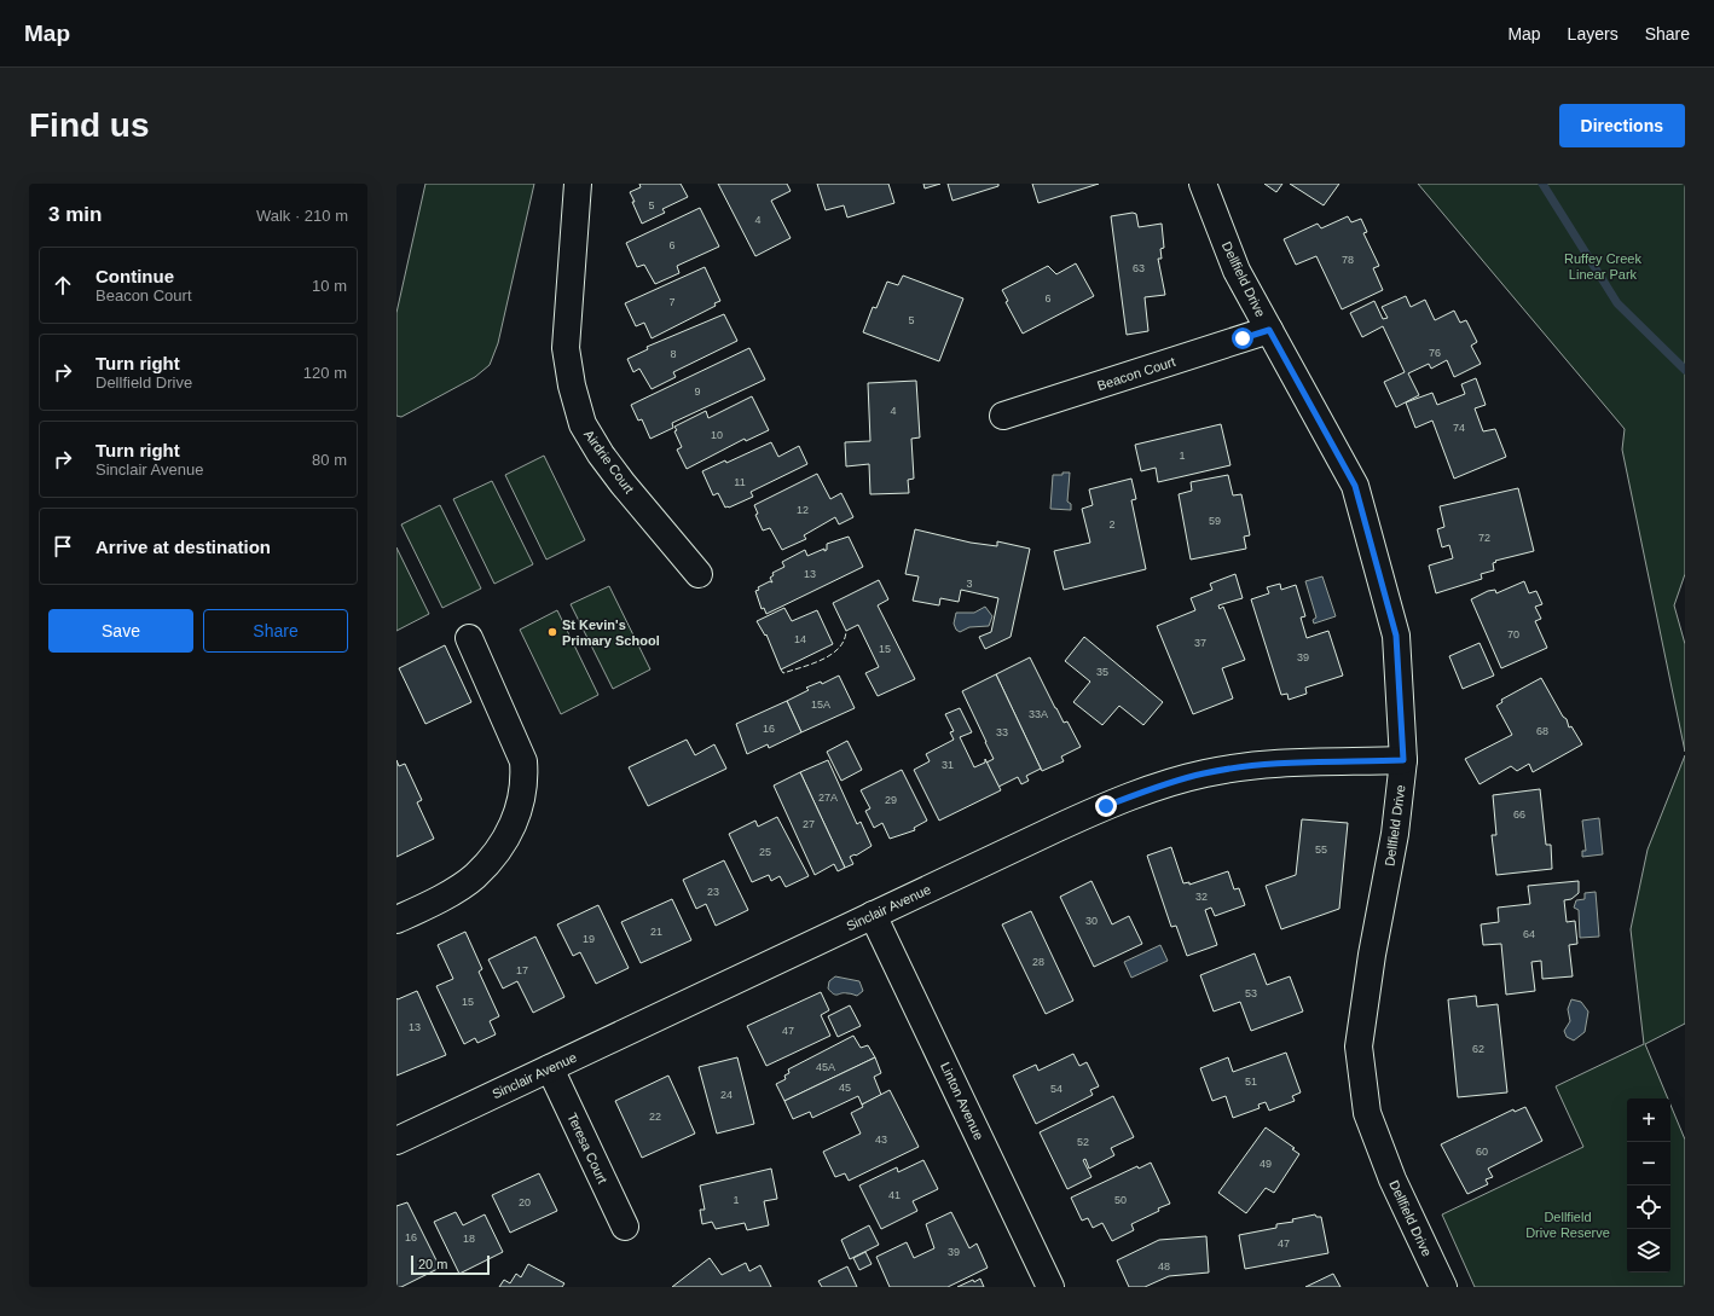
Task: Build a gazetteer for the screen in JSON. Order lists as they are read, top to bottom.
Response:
{
  "streets": {
    "street": [
      "Dellfield Drive",
      "Beacon Court",
      "Airdrie Court",
      "Sinclair Avenue",
      "Linton Avenue",
      "Teresa Court"
    ]
  },
  "crossings": [
    ["Dellfield Drive", "Beacon Court"],
    ["Dellfield Drive", "Sinclair Avenue"],
    ["Sinclair Avenue", "Linton Avenue"],
    ["Sinclair Avenue", "Teresa Court"]
  ],
  "parks": ["Ruffey Creek Linear Park", "Dellfield Drive Reserve"],
  "places": ["St Kevin's Primary School"],
  "house_numbers": [
    "5",
    "4",
    "6",
    "78",
    "63",
    "6",
    "7",
    "5",
    "76",
    "8",
    "9",
    "4",
    "74",
    "10",
    "1",
    "11",
    "12",
    "59",
    "2",
    "72",
    "13",
    "3",
    "70",
    "14",
    "37",
    "15",
    "39",
    "35",
    "15A",
    "33A",
    "16",
    "68",
    "33",
    "31",
    "27A",
    "29",
    "66",
    "27",
    "55",
    "25",
    "23",
    "32",
    "30",
    "21",
    "64",
    "19",
    "28",
    "17",
    "53",
    "15",
    "13",
    "47",
    "62",
    "45A",
    "51",
    "45",
    "54",
    "24",
    "22",
    "43",
    "52",
    "60",
    "49",
    "41",
    "1",
    "50",
    "20",
    "16",
    "18",
    "47",
    "39",
    "48"
  ],
  "scale_bar": "20 m",
  "page": {
    "header": "Map",
    "nav": ["Map", "Layers", "Share"],
    "buttons": [
      "Directions",
      ["Save", "Share"]
    ],
    "title": "Find us",
    "heading": ["3 min", "Walk · 210 m"],
    "list": [
      ["Continue", "Beacon Court", "10 m"],
      ["Turn right", "Dellfield Drive", "120 m"],
      ["Turn right", "Sinclair Avenue", "80 m"],
      "Arrive at destination"
    ],
    "map_buttons": ["+", "−"],
    "scale": "20 m"
  }
}
